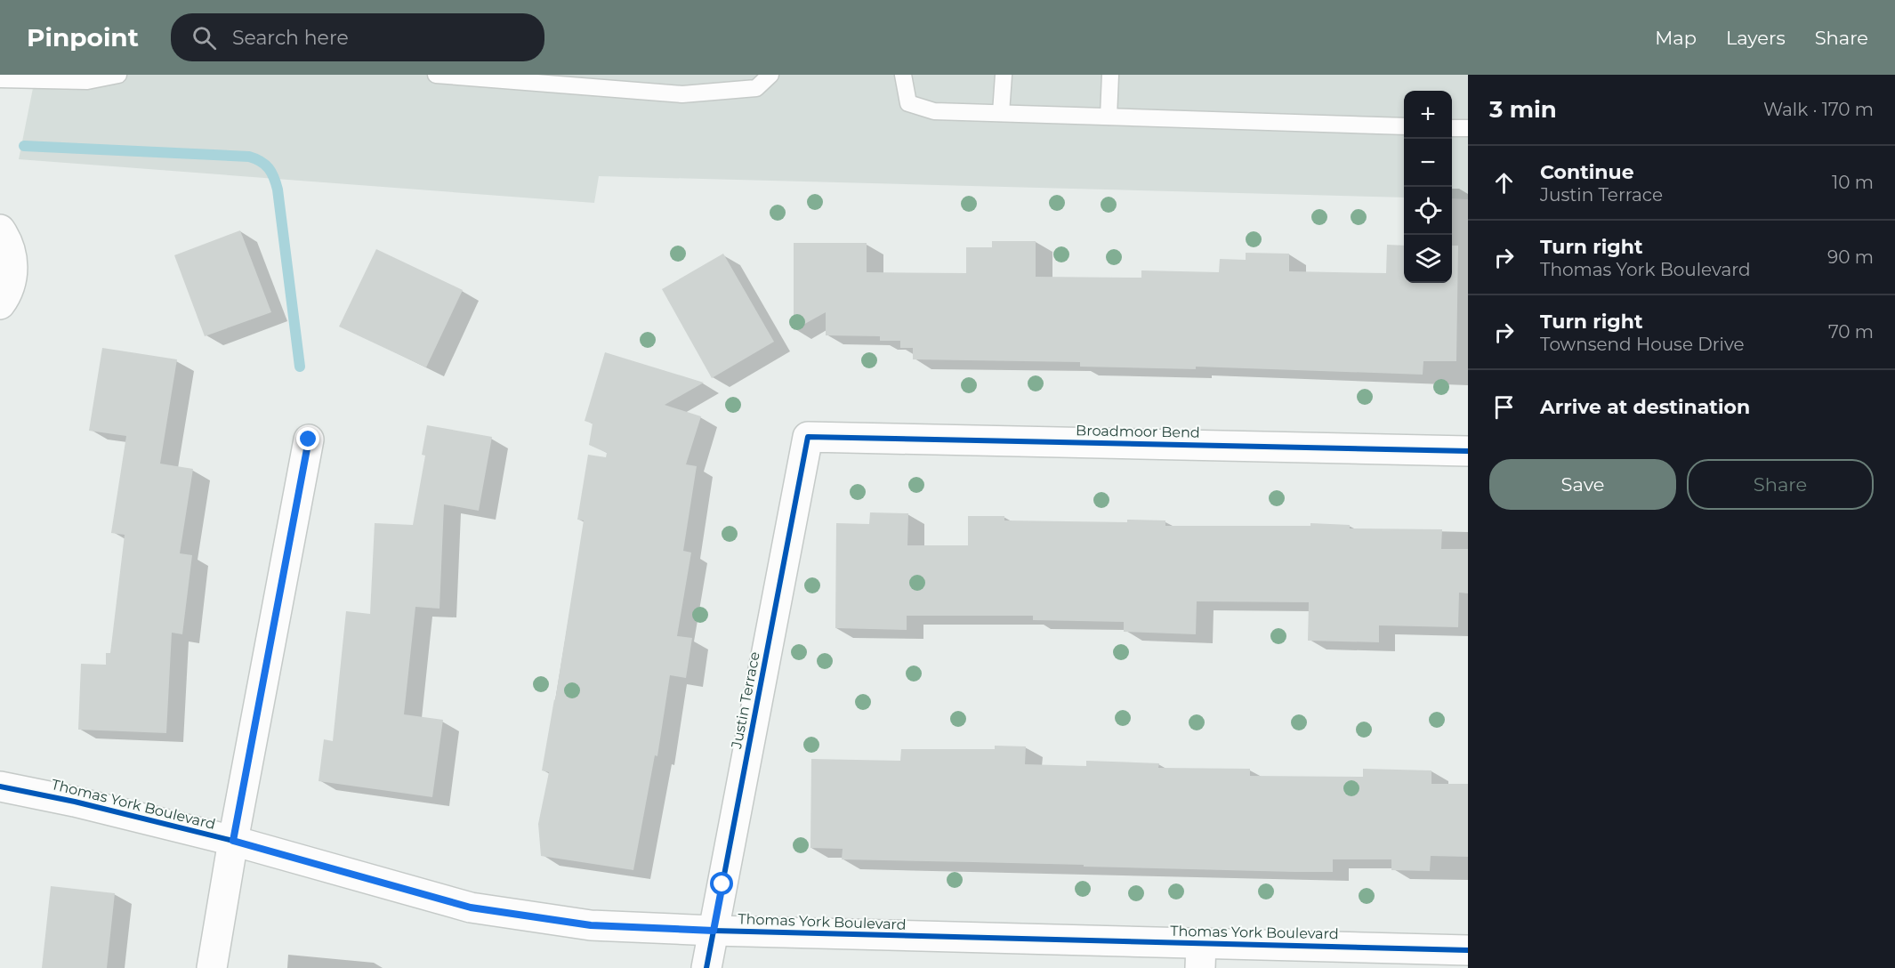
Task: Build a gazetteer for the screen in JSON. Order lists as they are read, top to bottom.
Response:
{
  "streets": {
    "street": ["Broadmoor Bend", "Justin Terrace", "Thomas York Boulevard"]
  },
  "crossings": [
    ["Broadmoor Bend", "Justin Terrace"],
    ["Justin Terrace", "Thomas York Boulevard"]
  ],
  "page": {
    "header": "Pinpoint",
    "search": "Search here",
    "nav": ["Map", "Layers", "Share"],
    "heading": ["3 min", "Walk · 170 m"],
    "map_buttons": ["+", "−"],
    "list": [
      ["Continue", "Justin Terrace", "10 m"],
      ["Turn right", "Thomas York Boulevard", "90 m"],
      ["Turn right", "Townsend House Drive", "70 m"],
      "Arrive at destination"
    ],
    "buttons": ["Save", "Share"]
  }
}
